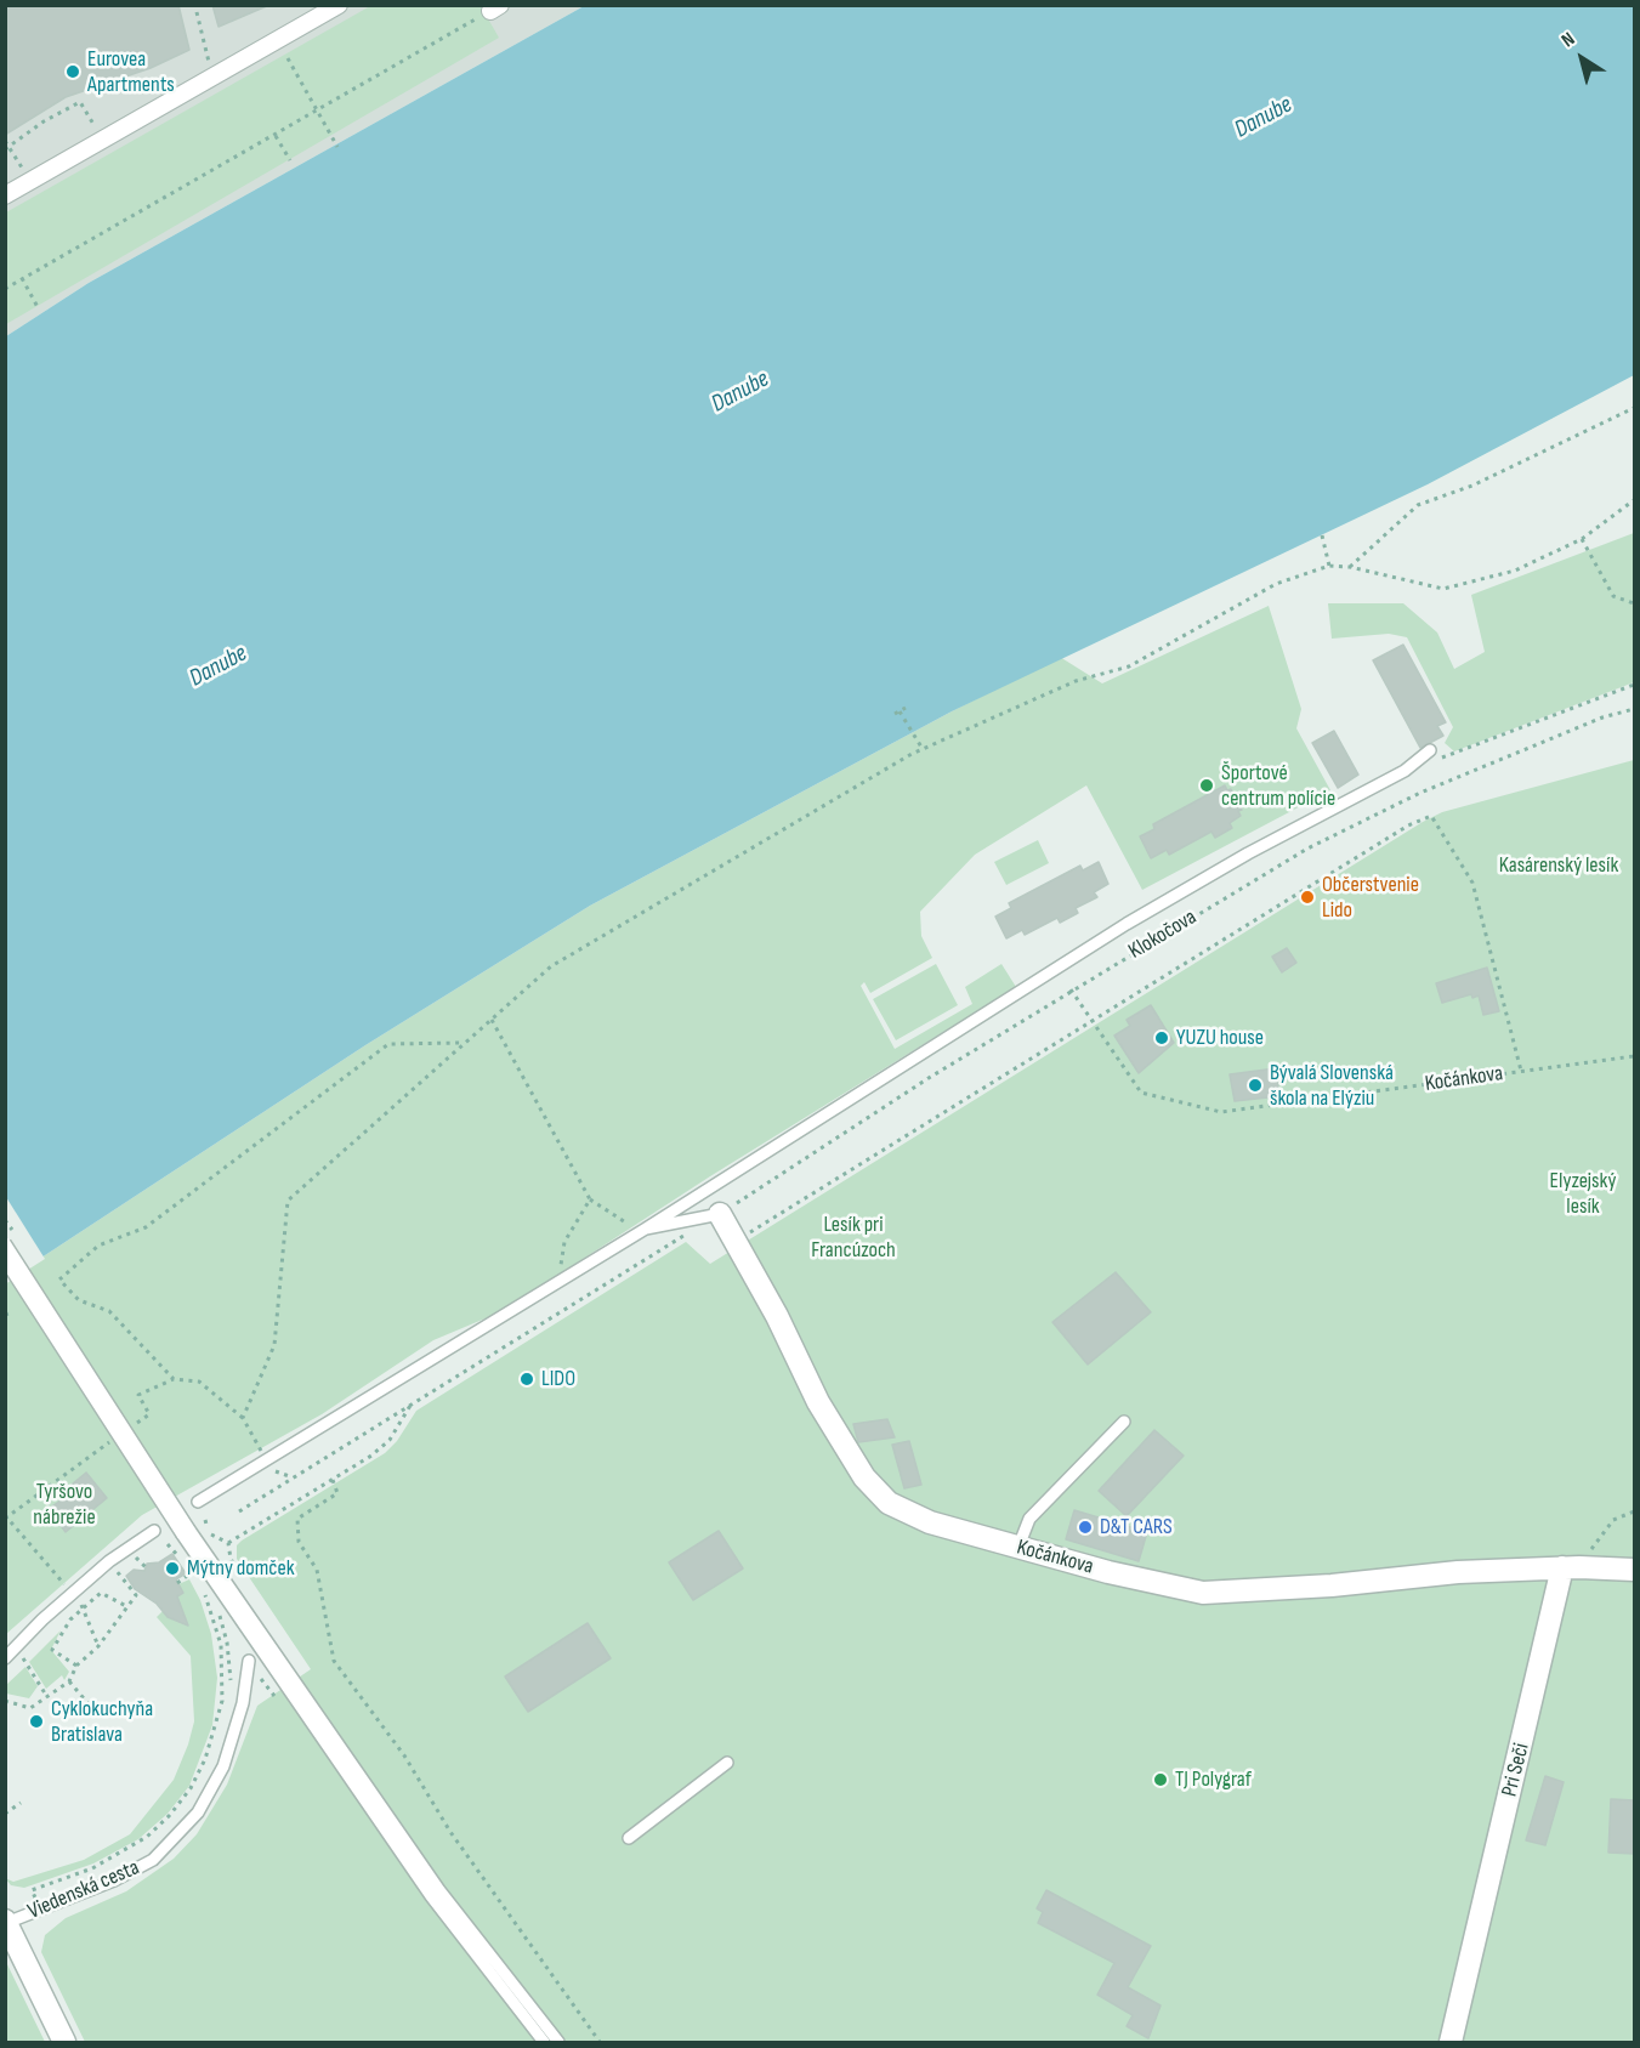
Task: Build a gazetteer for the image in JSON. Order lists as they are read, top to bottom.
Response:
{
  "streets": {
    "street": ["Kočánkova", "Pri Seči"],
    "lane": ["Klokočova", "Viedenská cesta"]
  },
  "crossings": [
    ["Klokočova", "Kočánkova"],
    ["Kočánkova", "Pri Seči"]
  ],
  "water": ["Danube"],
  "parks": [
    "Kasárenský lesík",
    "Elyzejský lesík",
    "Lesík pri Francúzoch",
    "Tyršovo nábrežie"
  ],
  "places": [
    "Eurovea Apartments",
    "Športové centrum polície",
    "Občerstvenie Lido",
    "YUZU house",
    "Bývalá Slovenská škola na Elýziu",
    "LIDO",
    "D&T CARS",
    "Mýtny domček",
    "Cyklokuchyňa Bratislava",
    "TJ Polygraf"
  ],
  "north": "top left"
}
